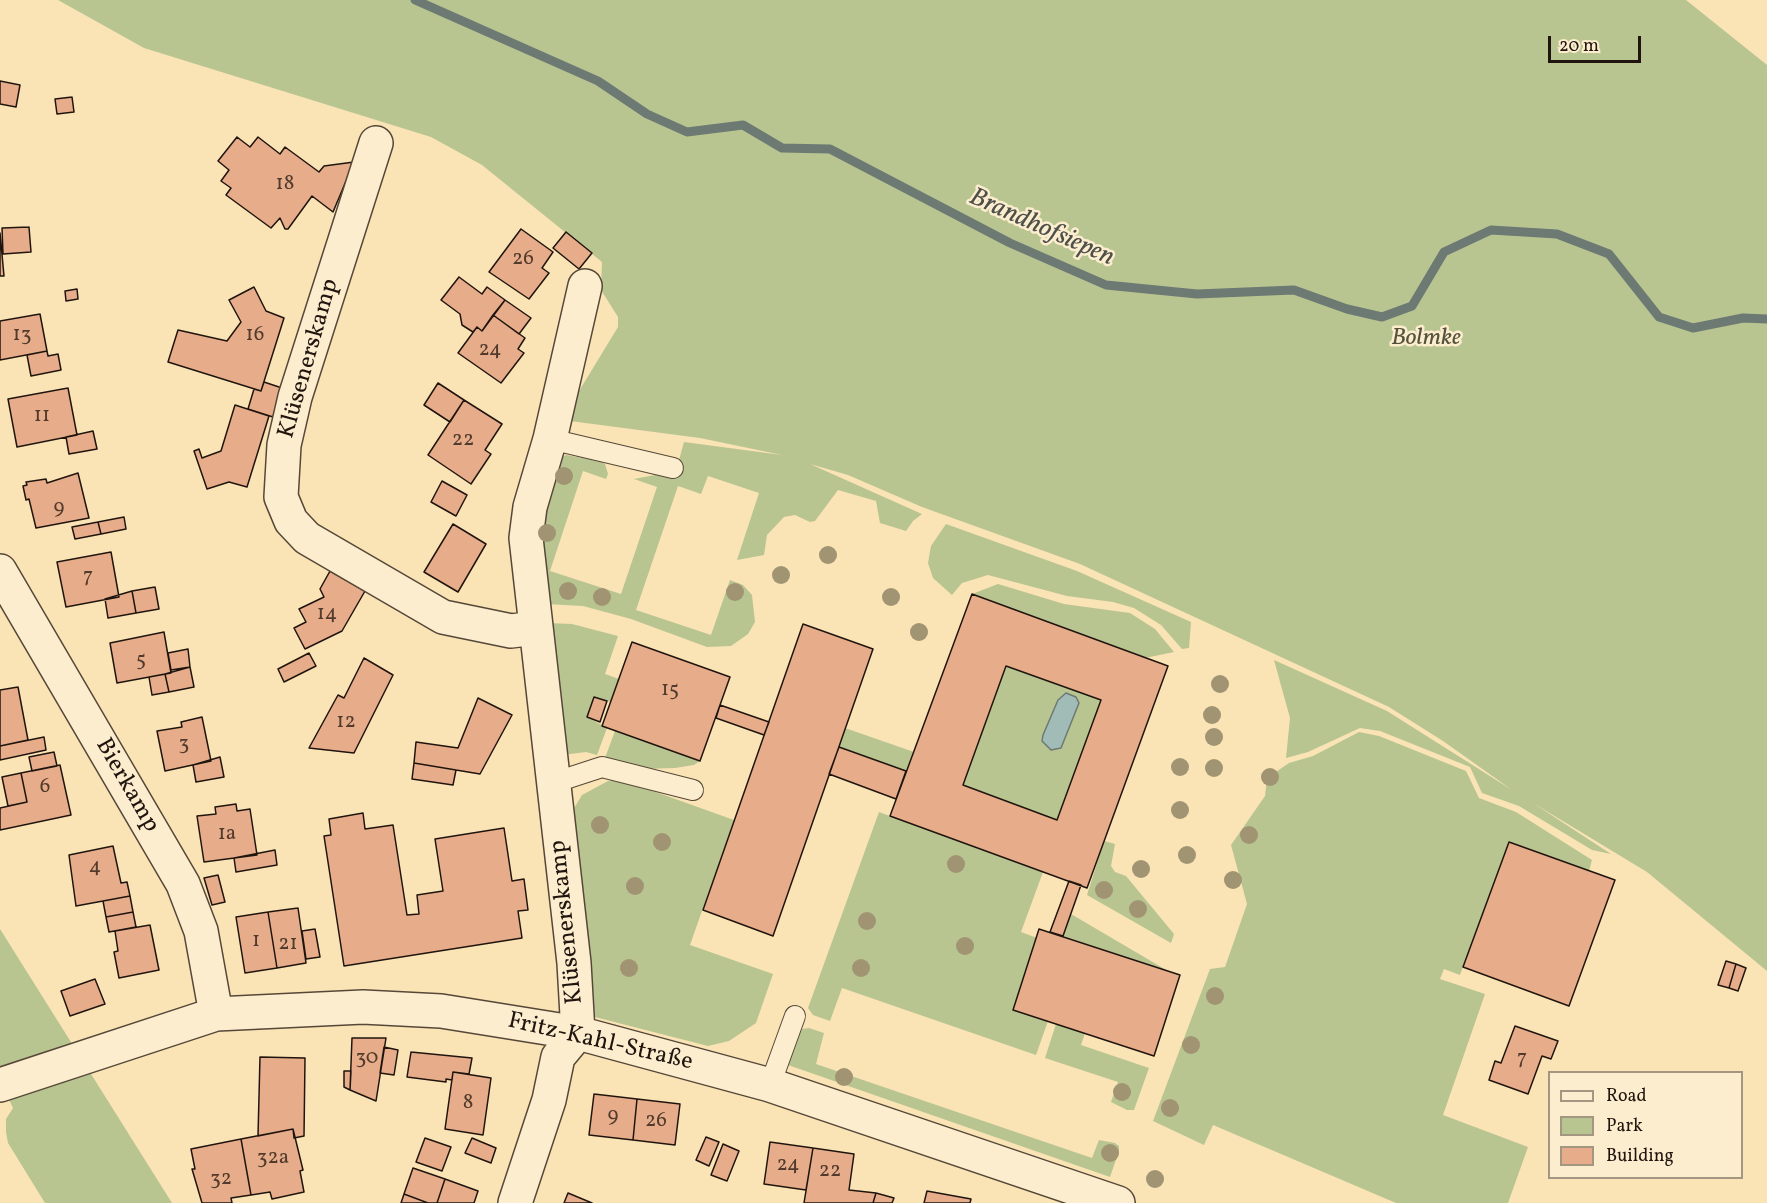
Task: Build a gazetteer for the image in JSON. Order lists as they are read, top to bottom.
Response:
{
  "streets": {
    "street": ["Klüsenerskamp", "Bierkamp", "Fritz-Kahl-Straße"]
  },
  "crossings": [
    ["Klüsenerskamp", "Fritz-Kahl-Straße"],
    ["Bierkamp", "Fritz-Kahl-Straße"]
  ],
  "water": ["Brandhofsiepen"],
  "parks": ["Bolmke"],
  "house_numbers": [
    "18",
    "26",
    "13",
    "16",
    "24",
    "11",
    "22",
    "9",
    "7",
    "14",
    "5",
    "15",
    "12",
    "3",
    "6",
    "1a",
    "4",
    "1",
    "21",
    "30",
    "7",
    "8",
    "9",
    "26",
    "32a",
    "24",
    "22",
    "32"
  ],
  "legend": ["Road", "Park", "Building"],
  "scale_bar": "20 m"
}
